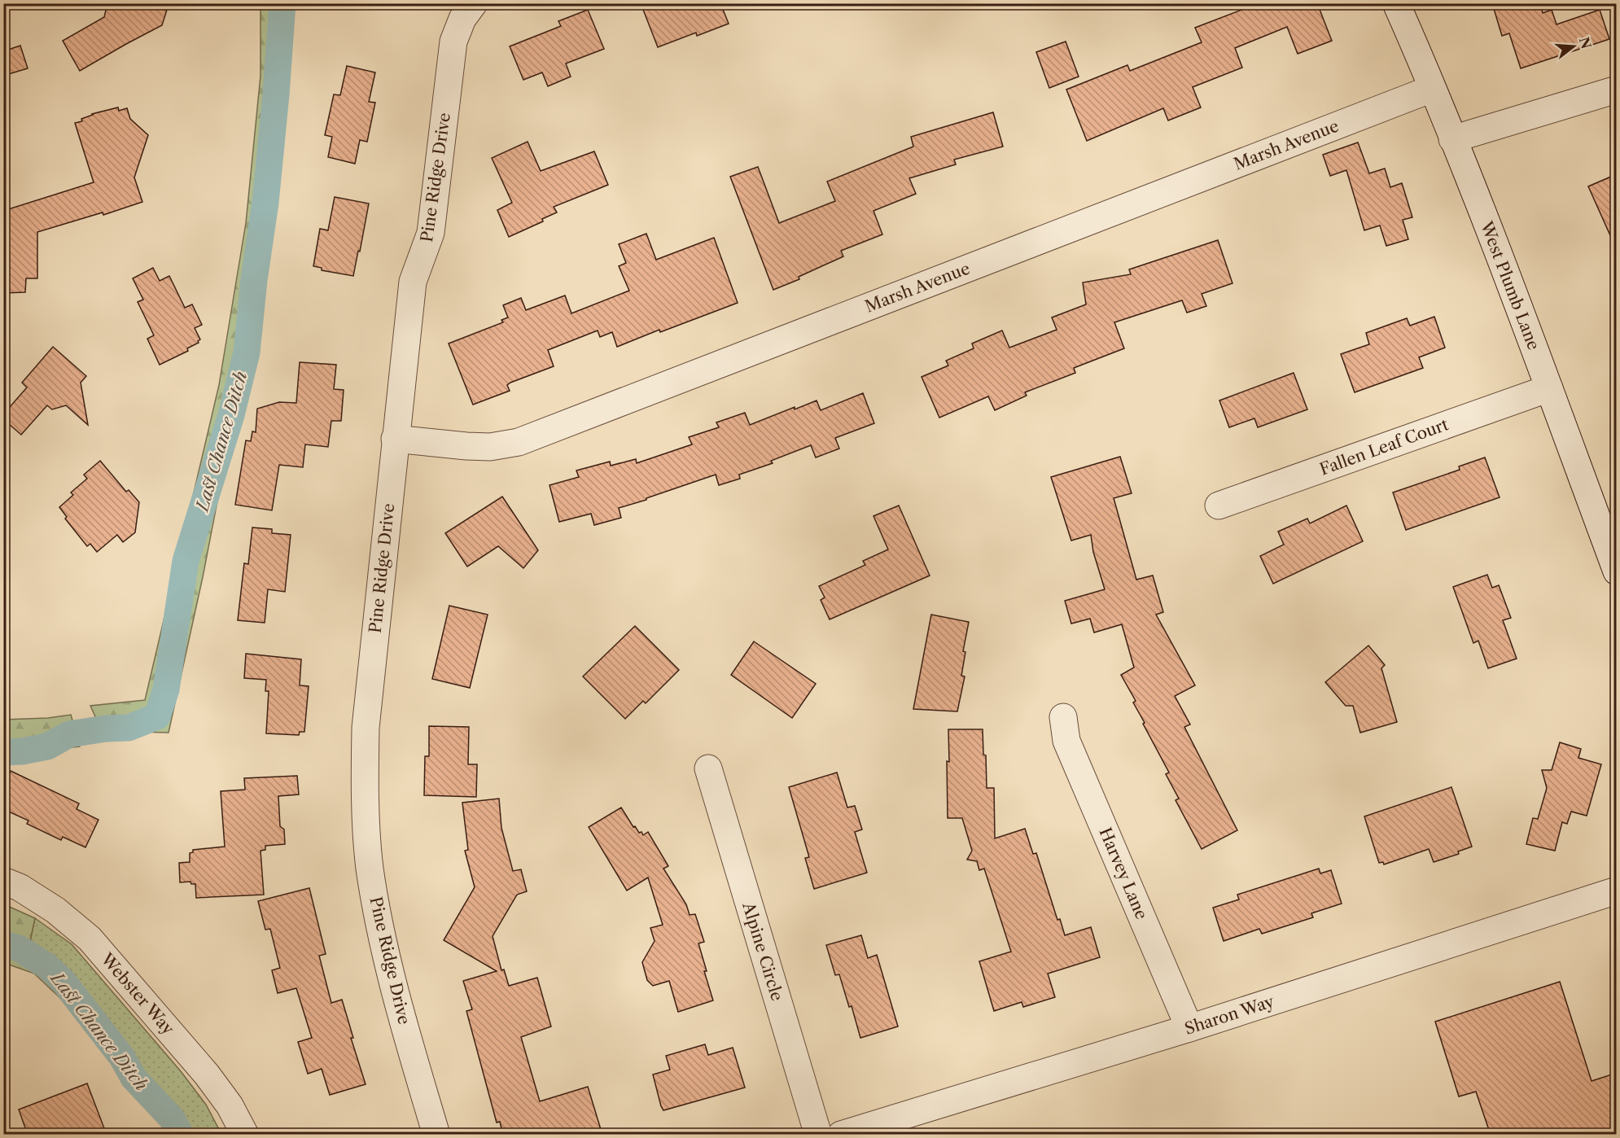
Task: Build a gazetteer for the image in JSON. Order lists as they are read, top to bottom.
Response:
{
  "streets": {
    "street": [
      "Marsh Avenue",
      "Pine Ridge Drive",
      "West Plumb Lane",
      "Fallen Leaf Court",
      "Harvey Lane",
      "Alpine Circle",
      "Webster Way",
      "Sharon Way"
    ]
  },
  "crossings": [
    ["Marsh Avenue", "Pine Ridge Drive"],
    ["Marsh Avenue", "West Plumb Lane"],
    ["West Plumb Lane", "Fallen Leaf Court"],
    ["Harvey Lane", "Sharon Way"]
  ],
  "water": ["Last Chance Ditch"],
  "north": "right"
}
